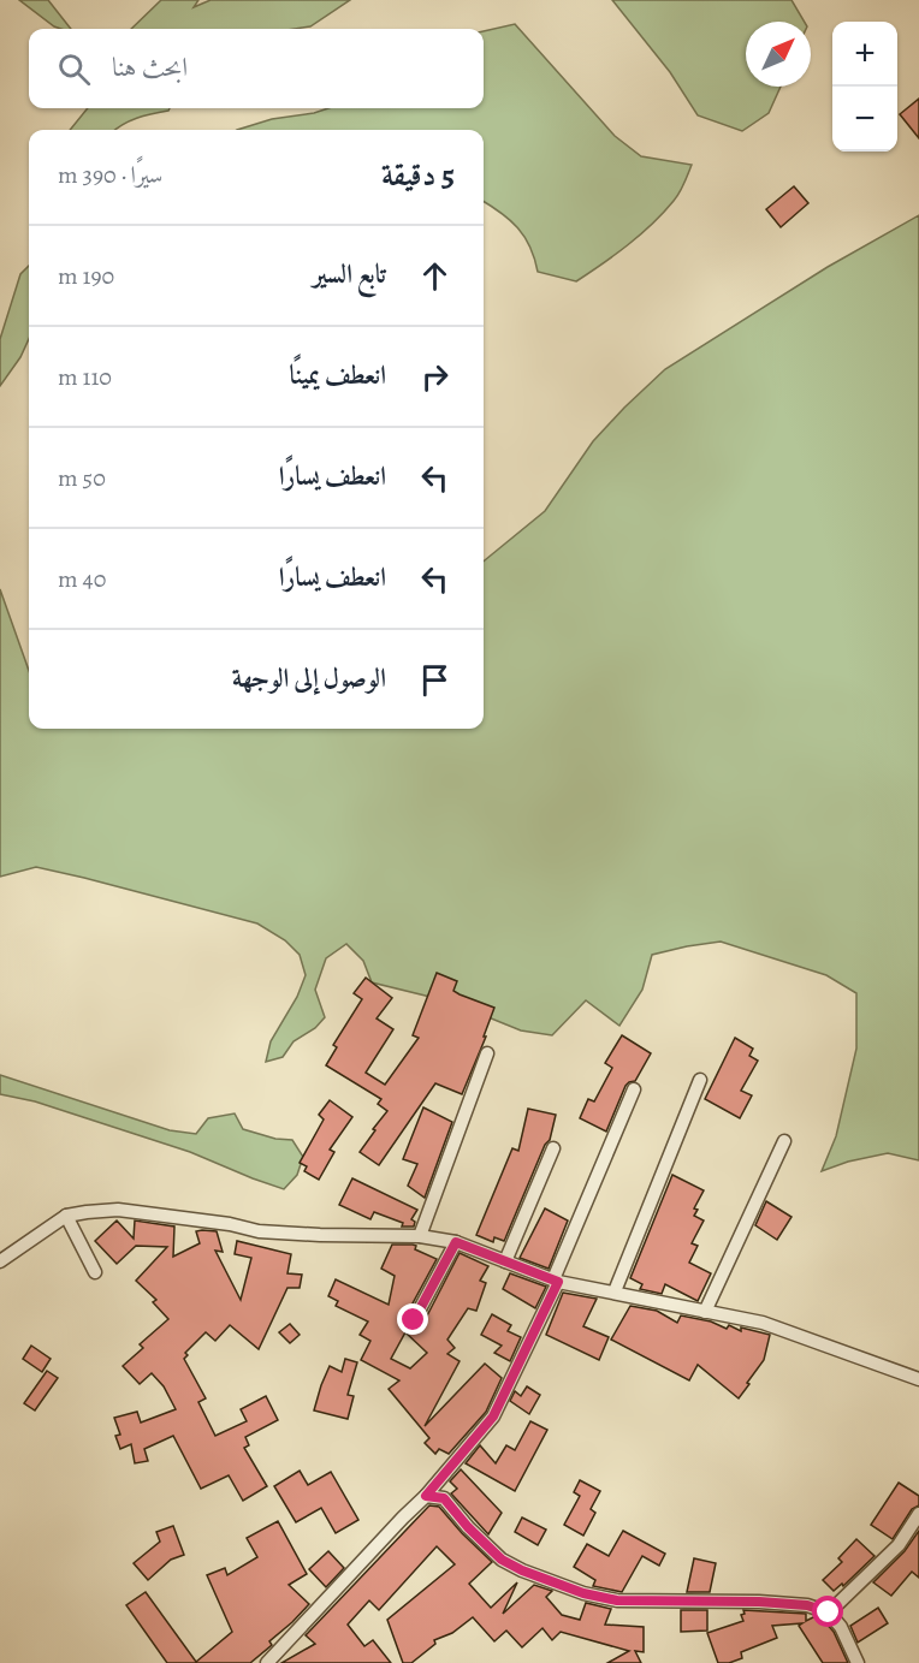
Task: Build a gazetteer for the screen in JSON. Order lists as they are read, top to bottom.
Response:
{
  "north": "top right",
  "page": {
    "map_buttons": ["+", "−"],
    "search": "ابحث هنا",
    "heading": ["5 دقيقة", "سيرًا · 390 m"],
    "list": [
      ["تابع السير", "190 m"],
      ["انعطف يمينًا", "110 m"],
      ["انعطف يسارًا", "50 m"],
      ["انعطف يسارًا", "40 m"],
      "الوصول إلى الوجهة"
    ]
  }
}
